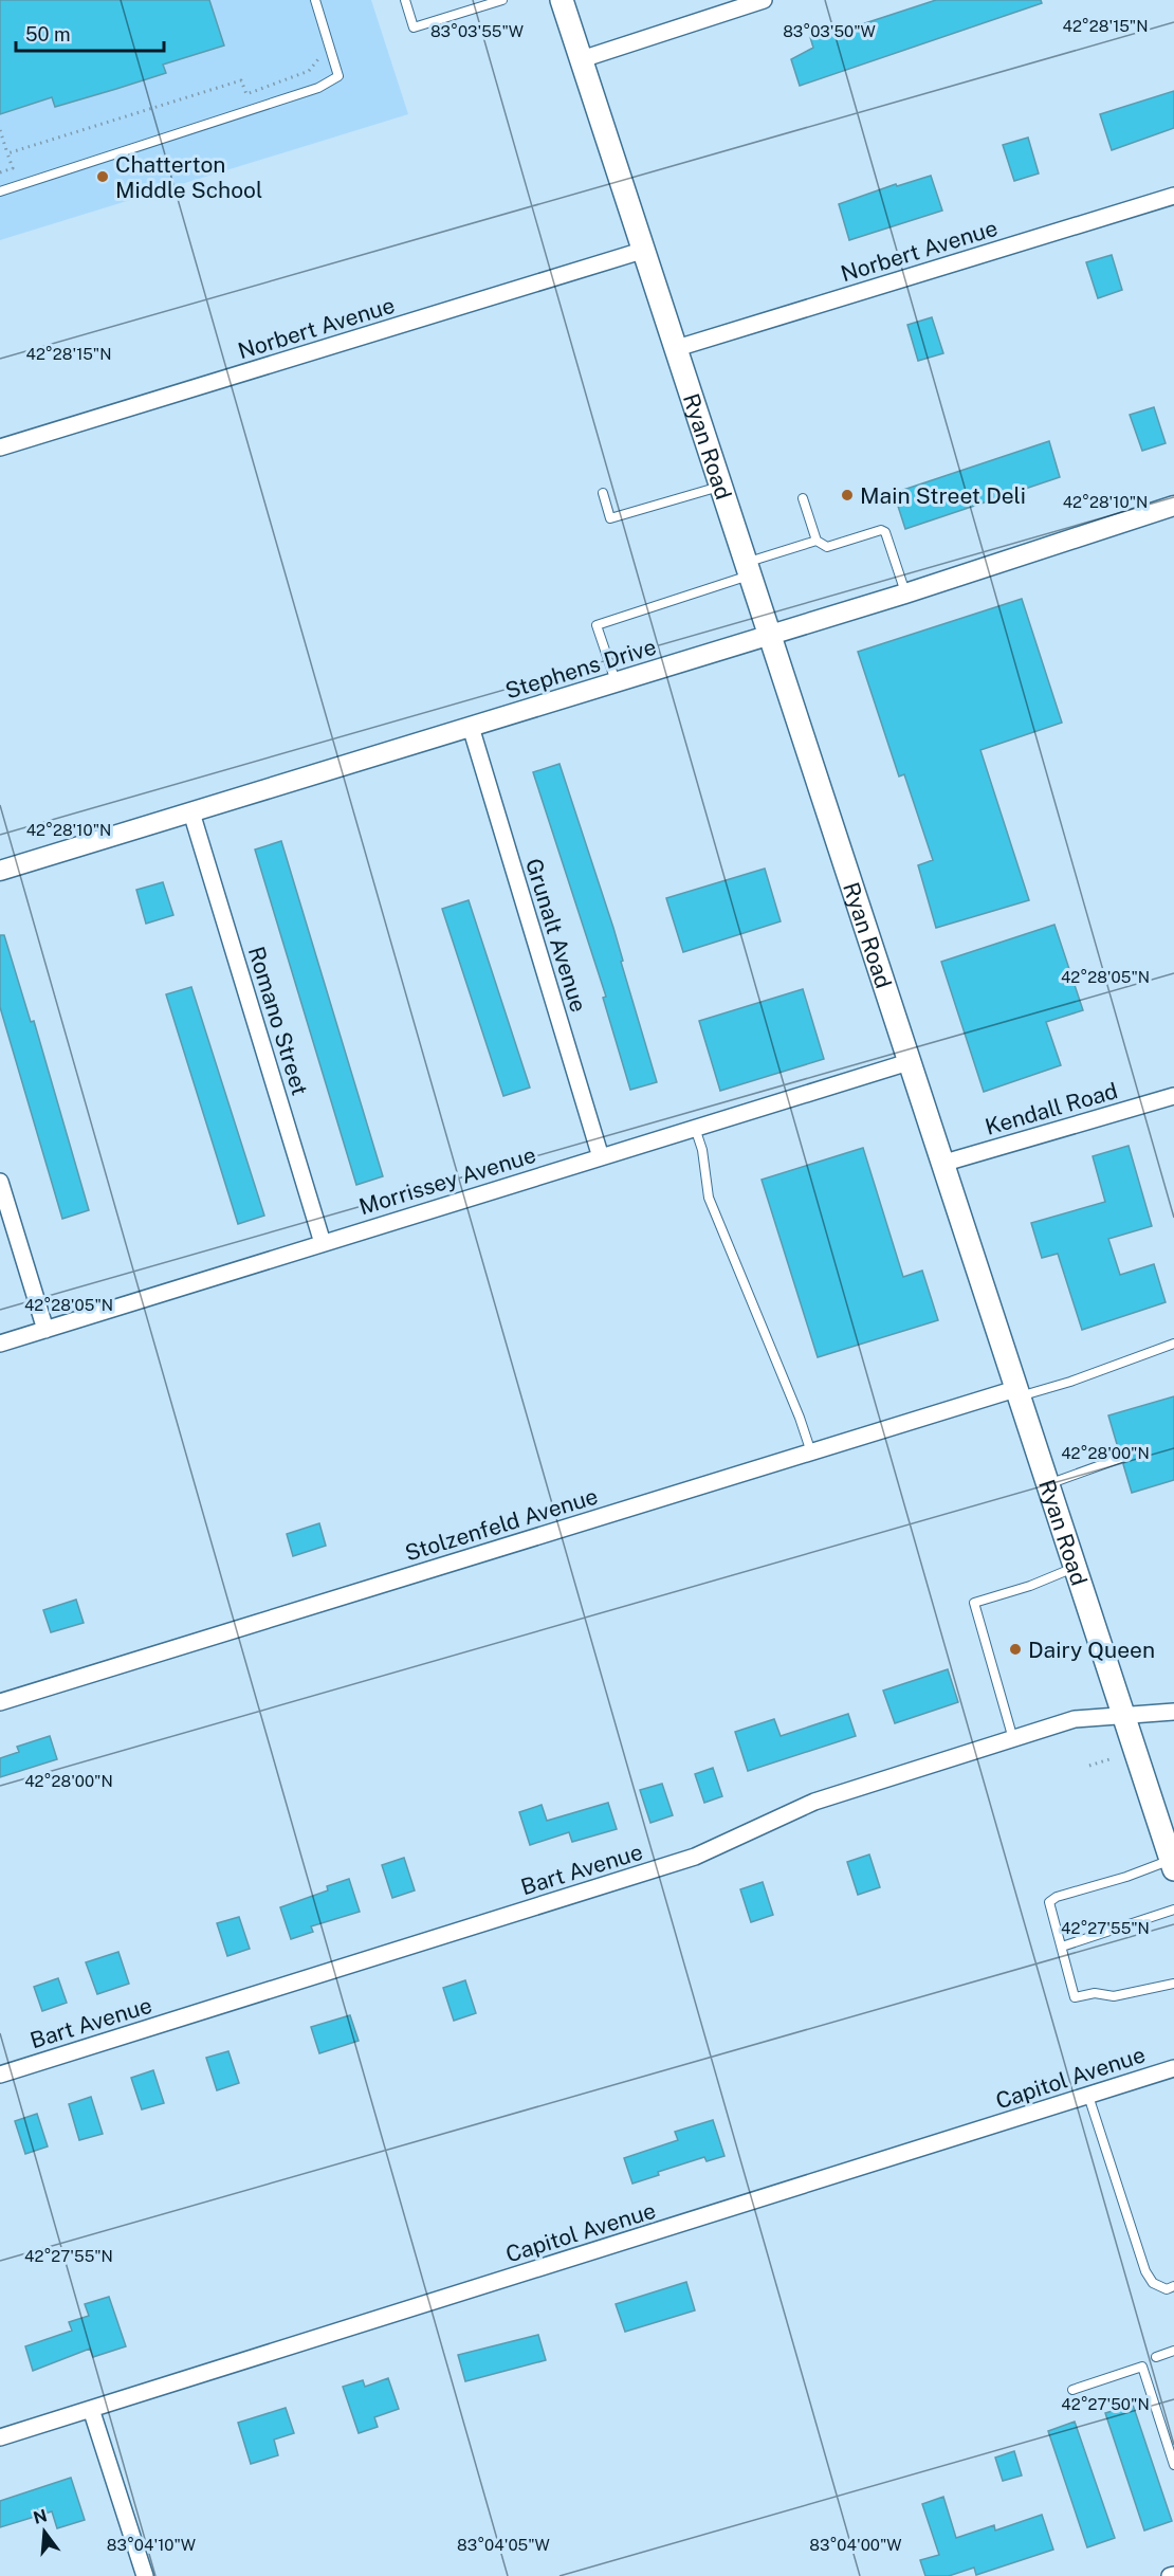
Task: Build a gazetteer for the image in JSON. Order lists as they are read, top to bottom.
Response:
{
  "streets": {
    "main road": ["Ryan Road"],
    "street": [
      "Norbert Avenue",
      "Stephens Drive",
      "Grunalt Avenue",
      "Romano Street",
      "Kendall Road",
      "Morrissey Avenue",
      "Stolzenfeld Avenue",
      "Bart Avenue",
      "Capitol Avenue"
    ]
  },
  "crossings": [
    ["Norbert Avenue", "Ryan Road"],
    ["Ryan Road", "Stephens Drive"],
    ["Ryan Road", "Kendall Road"],
    ["Ryan Road", "Morrissey Avenue"],
    ["Ryan Road", "Stolzenfeld Avenue"],
    ["Ryan Road", "Bart Avenue"],
    ["Stephens Drive", "Grunalt Avenue"],
    ["Stephens Drive", "Romano Street"],
    ["Grunalt Avenue", "Morrissey Avenue"],
    ["Romano Street", "Morrissey Avenue"]
  ],
  "places": ["Chatterton Middle School", "Main Street Deli", "Dairy Queen"],
  "scale_bar": "50 m",
  "north": "top",
  "coordinates": [
    "42°28'15\"N",
    "83°03'55\"W",
    "83°03'50\"W",
    "42°28'10\"N",
    "42°28'05\"N",
    "42°28'00\"N",
    "42°27'55\"N",
    "42°27'50\"N",
    "83°04'10\"W",
    "83°04'05\"W",
    "83°04'00\"W"
  ]
}
